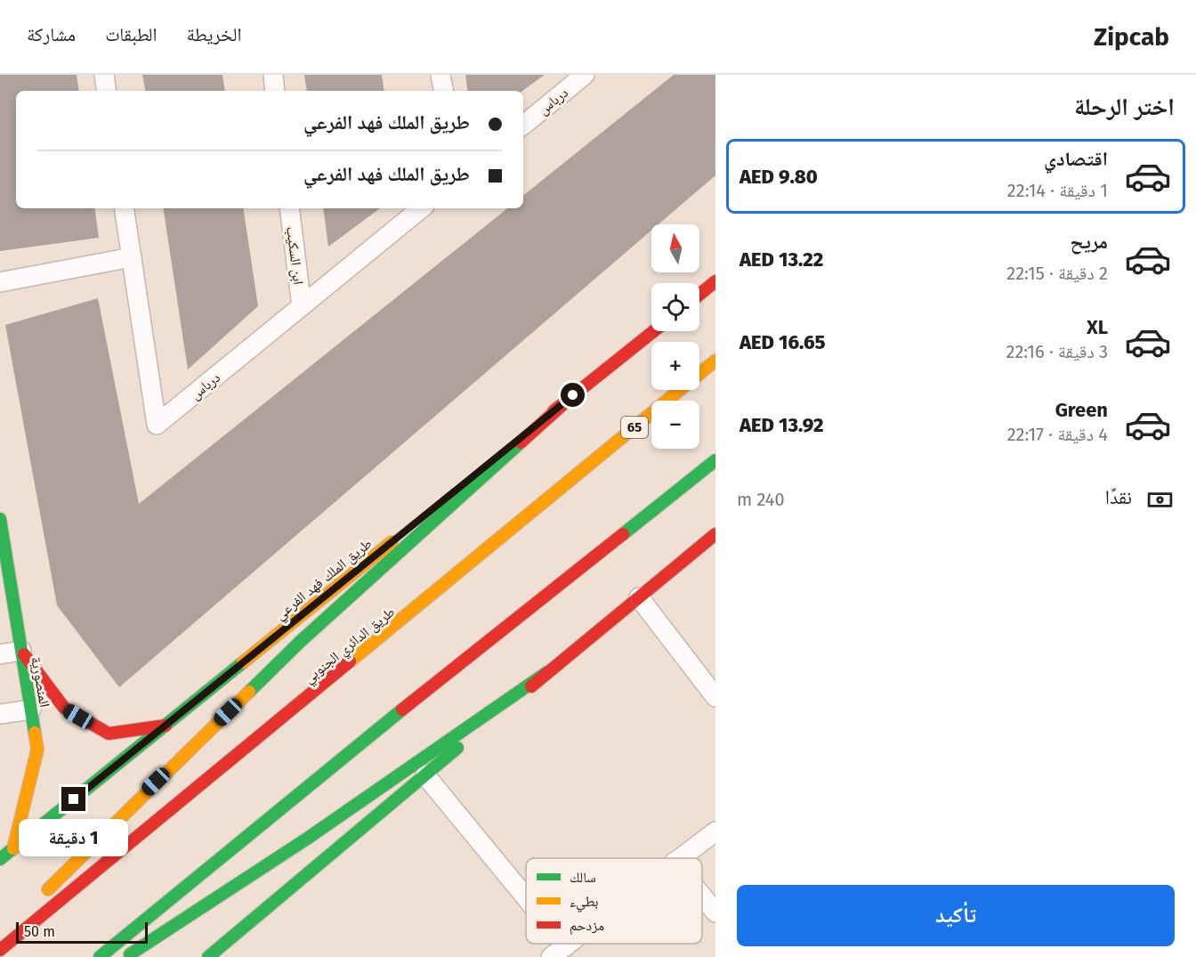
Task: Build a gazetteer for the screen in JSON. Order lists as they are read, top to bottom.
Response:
{
  "streets": {
    "main road": [
      "65",
      "طريق الملك فهد الفرعي",
      "طريق الدائري الجنوبي",
      "المنصورية"
    ],
    "street": ["درباس", "ابن السكيب"]
  },
  "crossings": [
    ["درباس", "ابن السكيب"],
    ["طريق الملك فهد الفرعي", "المنصورية"]
  ],
  "legend": ["سالك", "بطيء", "مزدحم"],
  "scale_bar": "50 m",
  "north": "top",
  "page": {
    "header": "Zipcab",
    "nav": ["الخريطة", "الطبقات", "مشاركة"],
    "heading": "اختر الرحلة",
    "banner": ["طريق الملك فهد الفرعي", "طريق الملك فهد الفرعي"],
    "list": [
      {
        "name": "اقتصادي",
        "note": "1 دقيقة · 22:14",
        "value": "AED 9.80"
      },
      {
        "name": "مريح",
        "note": "2 دقيقة · 22:15",
        "value": "AED 13.22"
      },
      {
        "name": "XL",
        "note": "3 دقيقة · 22:16",
        "value": "AED 16.65"
      },
      {
        "name": "Green",
        "note": "4 دقيقة · 22:17",
        "value": "AED 13.92"
      }
    ],
    "map_buttons": ["+", "−"],
    "pay": ["نقدًا", "240 m"],
    "bubble": "1 دقيقة",
    "buttons": "تأكيد",
    "scale": "50 m"
  }
}
